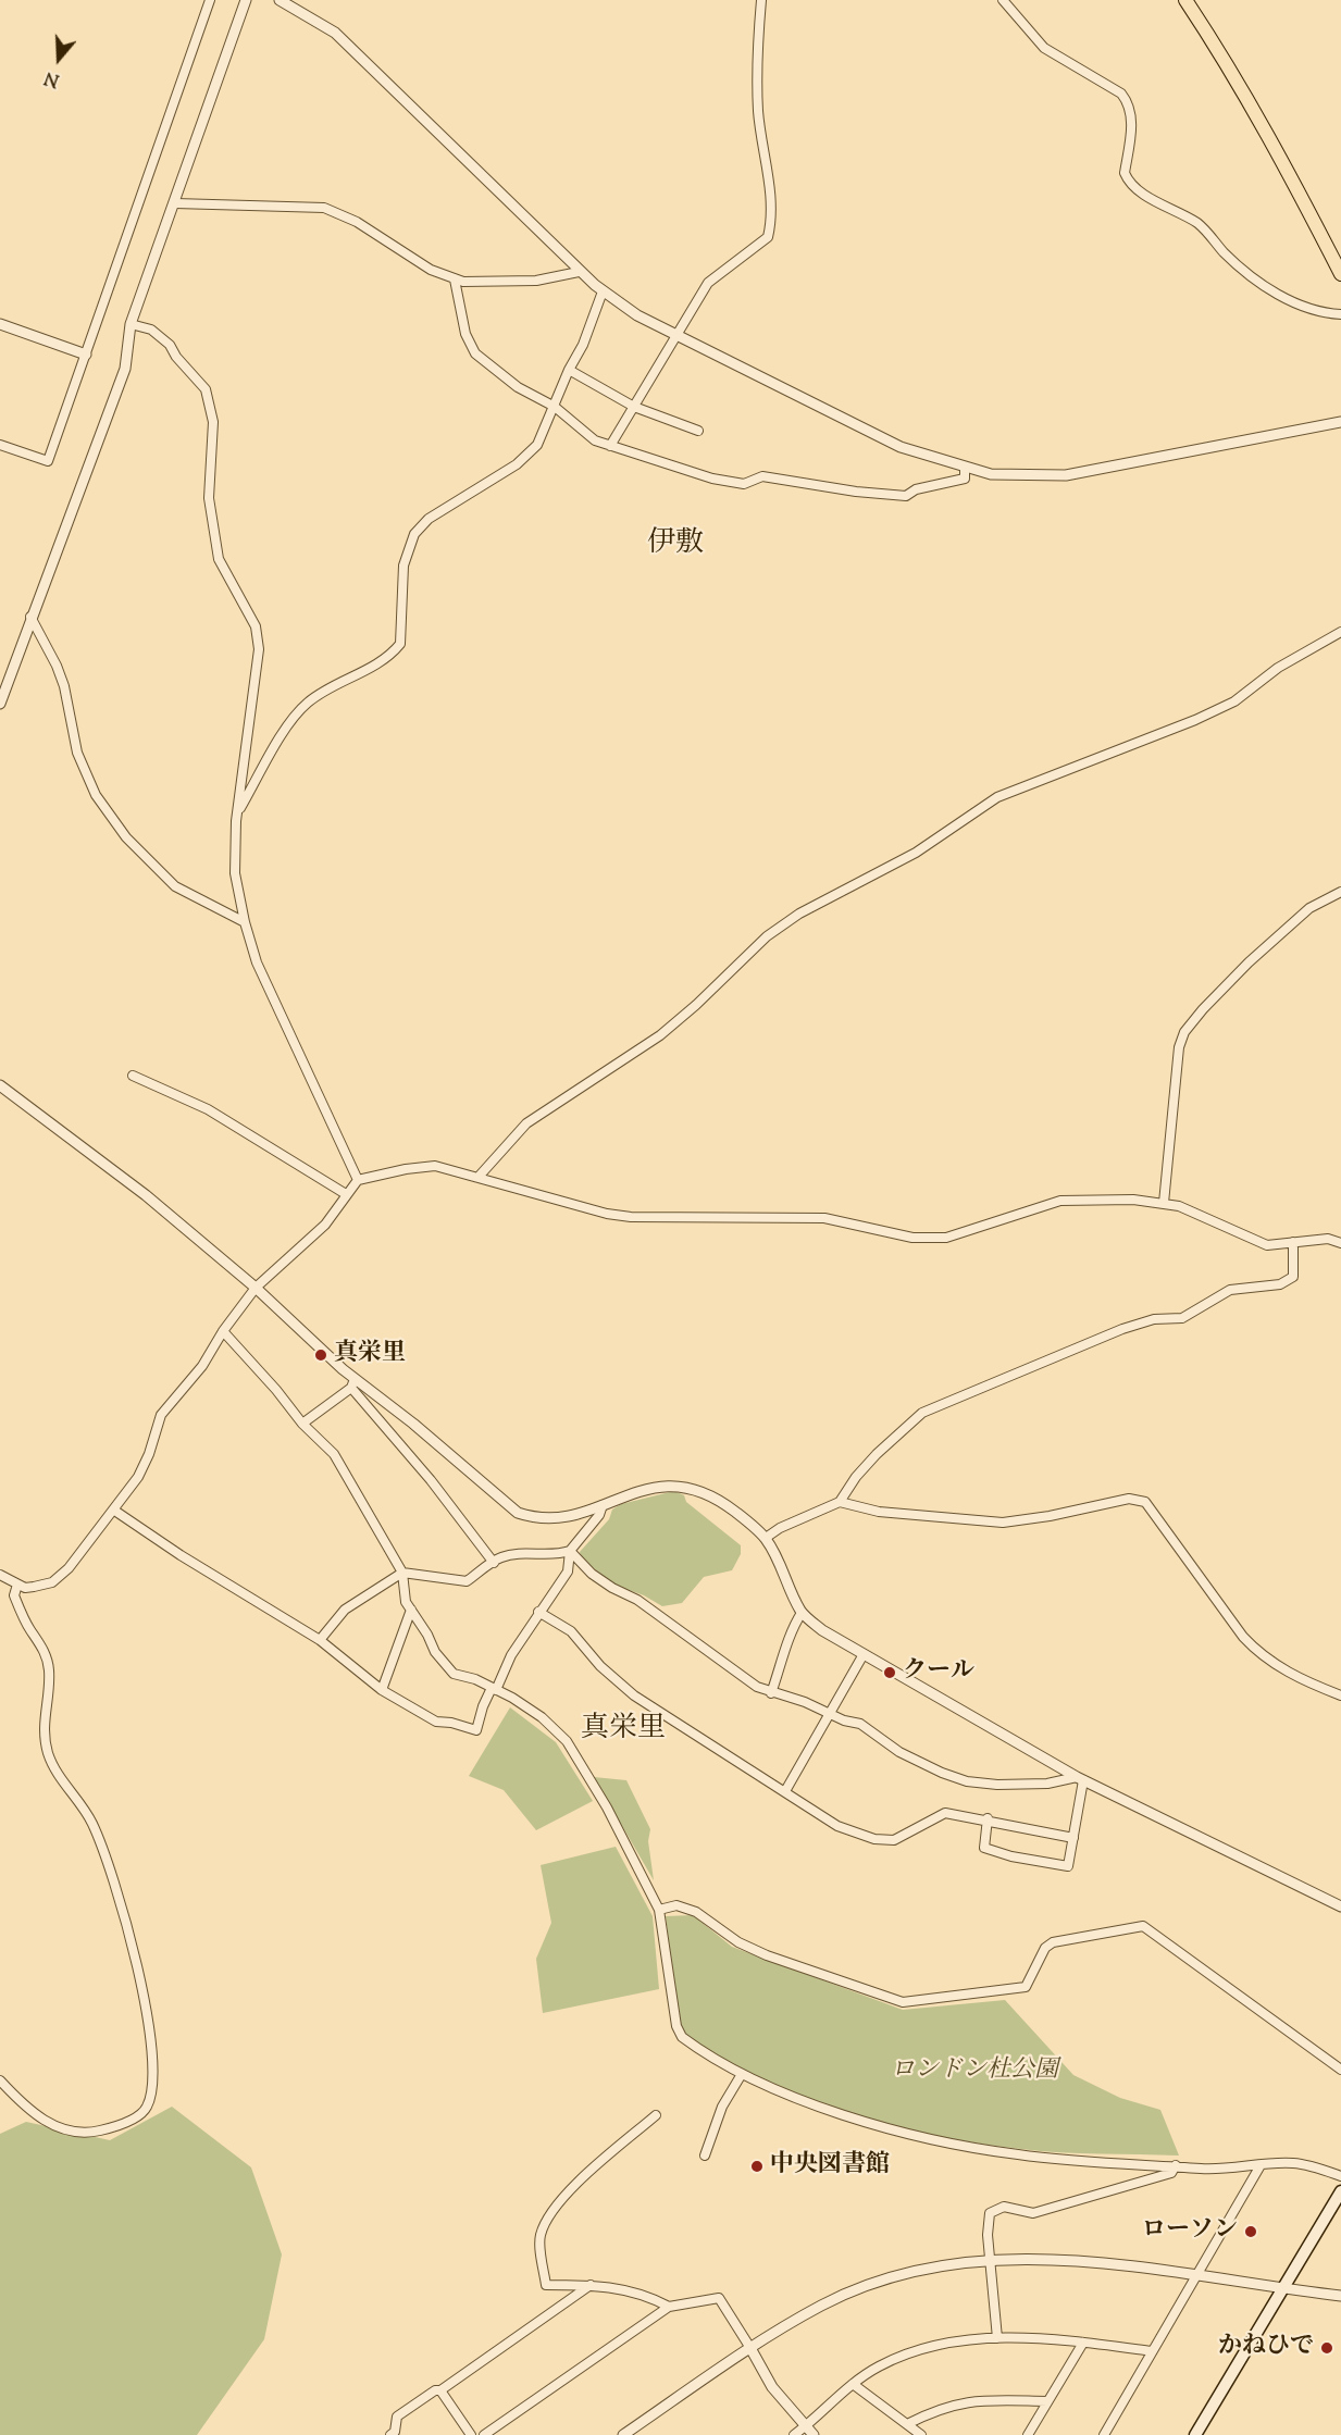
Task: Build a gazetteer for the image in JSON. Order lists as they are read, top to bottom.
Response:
{
  "districts": ["伊敷", "真栄里"],
  "parks": ["ロンドン杜公園"],
  "places": [
    "真栄里",
    "クール",
    "中央図書館",
    "ローソン",
    "かねひで"
  ],
  "north": "bottom"
}
